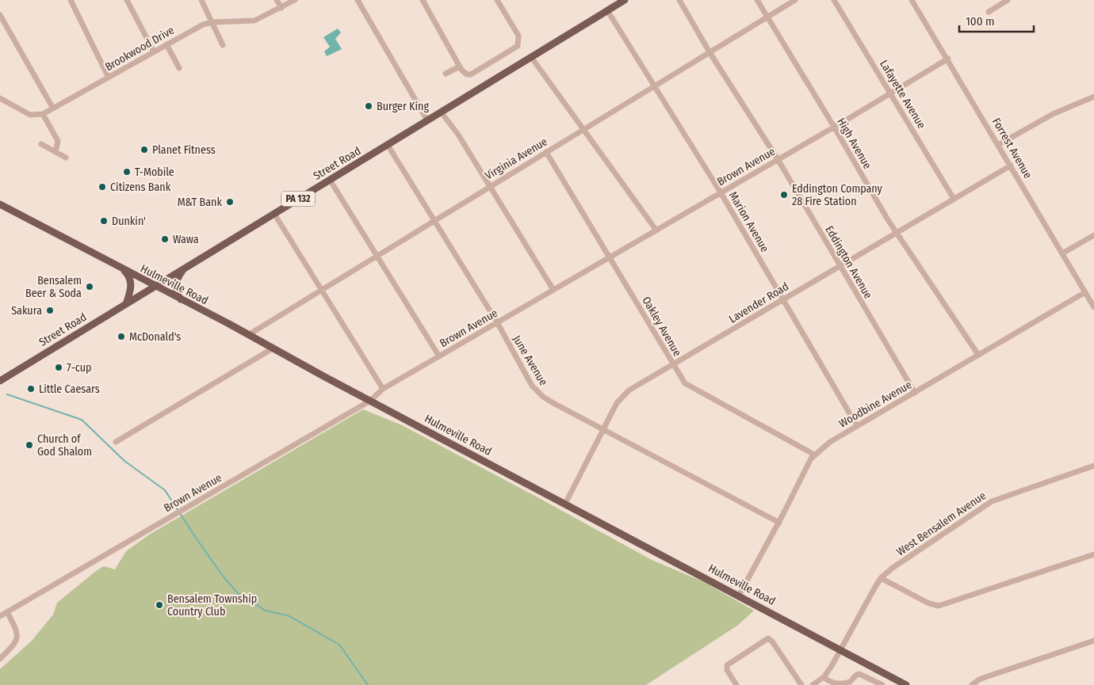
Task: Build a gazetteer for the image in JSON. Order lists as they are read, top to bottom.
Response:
{
  "streets": {
    "main road": ["Street Road", "PA 132", "Hulmeville Road"],
    "street": [
      "Brookwood Drive",
      "Lafayette Avenue",
      "High Avenue",
      "Forrest Avenue",
      "Virginia Avenue",
      "Brown Avenue",
      "Marion Avenue",
      "Eddington Avenue",
      "Lavender Road",
      "Oakley Avenue",
      "June Avenue",
      "Woodbine Avenue",
      "West Bensalem Avenue"
    ]
  },
  "crossings": [
    ["Lafayette Avenue", "Brown Avenue"],
    ["Lafayette Avenue", "Lavender Road"],
    ["High Avenue", "Virginia Avenue"],
    ["High Avenue", "Brown Avenue"],
    ["High Avenue", "Lavender Road"],
    ["High Avenue", "Woodbine Avenue"],
    ["Forrest Avenue", "Brown Avenue"],
    ["Forrest Avenue", "Lavender Road"],
    ["Forrest Avenue", "Woodbine Avenue"],
    ["Virginia Avenue", "Marion Avenue"],
    ["Virginia Avenue", "Eddington Avenue"],
    ["Virginia Avenue", "Hulmeville Road"],
    ["Virginia Avenue", "Oakley Avenue"],
    ["Virginia Avenue", "June Avenue"],
    ["Street Road", "Marion Avenue"],
    ["Street Road", "Hulmeville Road"],
    ["Street Road", "June Avenue"],
    ["Brown Avenue", "Marion Avenue"],
    ["Brown Avenue", "Eddington Avenue"],
    ["Brown Avenue", "Hulmeville Road"],
    ["Brown Avenue", "Oakley Avenue"],
    ["Brown Avenue", "June Avenue"],
    ["Marion Avenue", "Lavender Road"],
    ["Marion Avenue", "Woodbine Avenue"],
    ["Eddington Avenue", "Lavender Road"],
    ["Eddington Avenue", "Woodbine Avenue"],
    ["Hulmeville Road", "Lavender Road"],
    ["Hulmeville Road", "Woodbine Avenue"],
    ["Hulmeville Road", "West Bensalem Avenue"],
    ["Lavender Road", "Oakley Avenue"],
    ["Lavender Road", "June Avenue"],
    ["Oakley Avenue", "Woodbine Avenue"],
    ["June Avenue", "Woodbine Avenue"]
  ],
  "places": [
    "Burger King",
    "Planet Fitness",
    "T-Mobile",
    "Citizens Bank",
    "Eddington Company 28 Fire Station",
    "M&T Bank",
    "Dunkin'",
    "Wawa",
    "Bensalem Beer & Soda",
    "Sakura",
    "McDonald's",
    "7-cup",
    "Little Caesars",
    "Church of God Shalom",
    "Bensalem Township Country Club"
  ],
  "scale_bar": "100 m"
}
